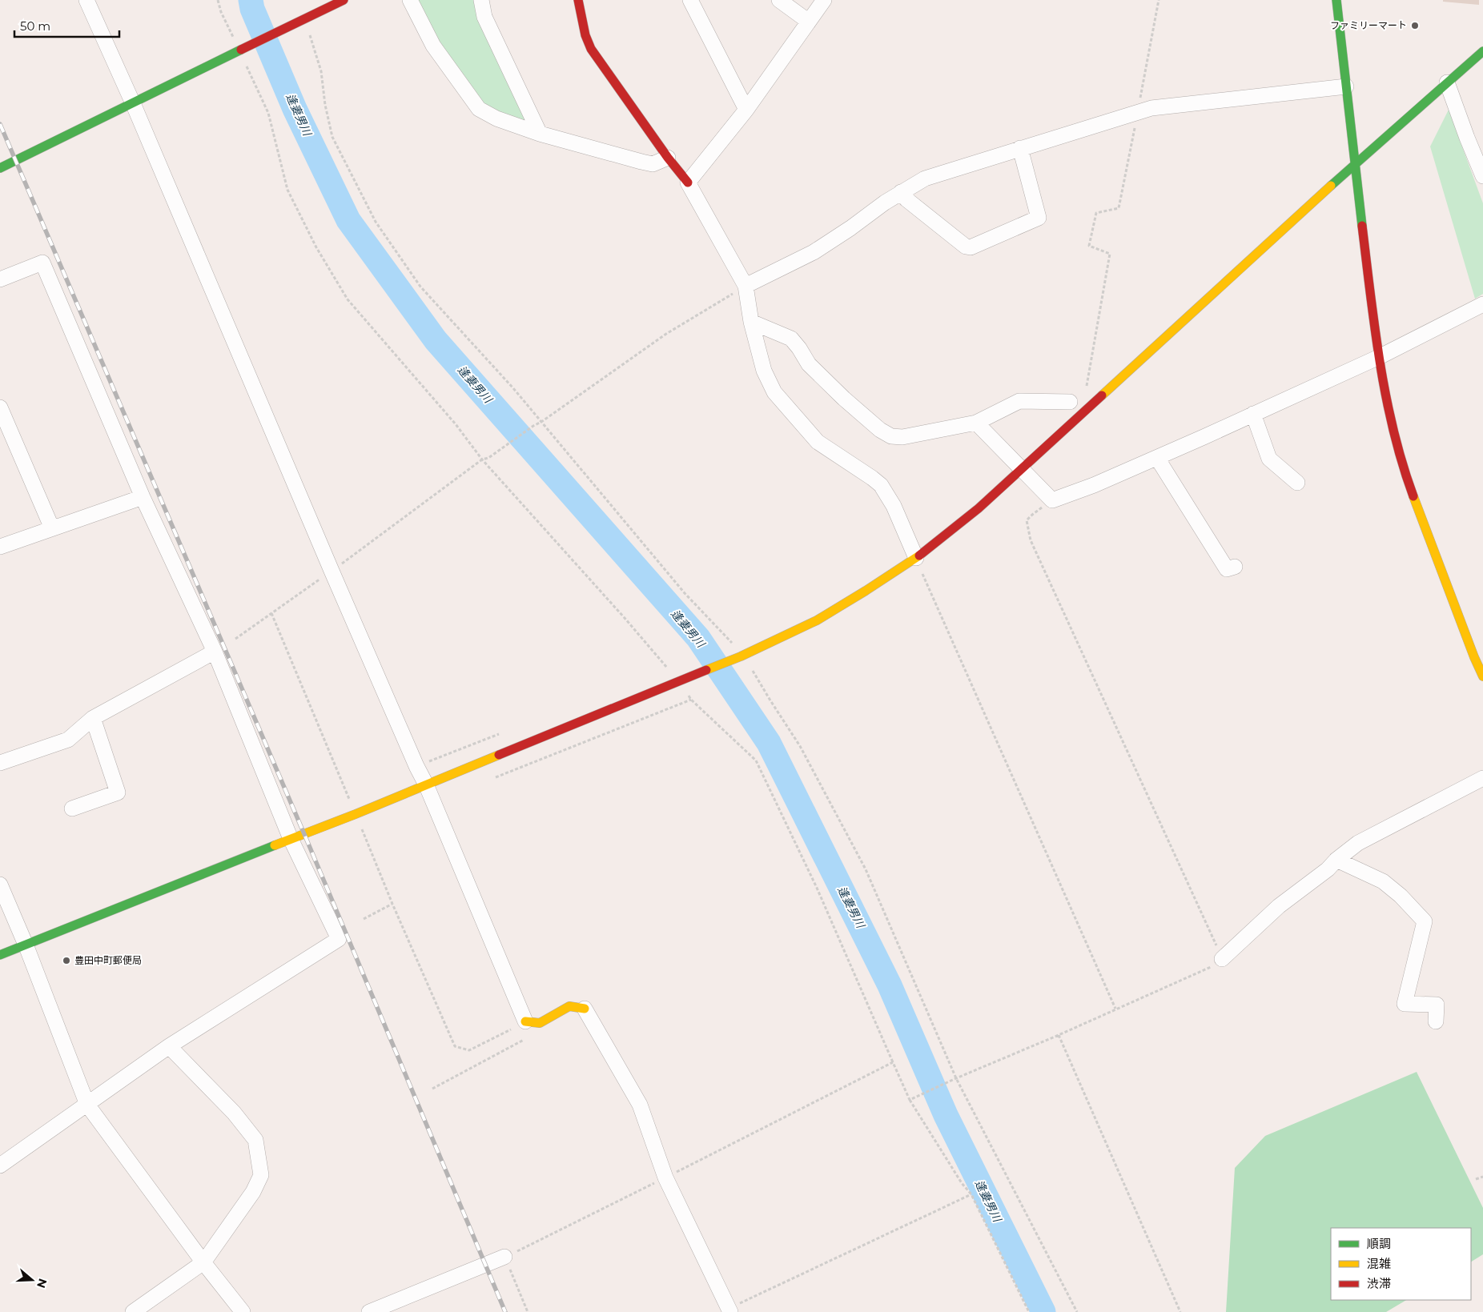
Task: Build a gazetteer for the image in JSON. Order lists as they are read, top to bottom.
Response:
{
  "water": ["逢妻男川"],
  "places": ["ファミリーマート", "豊田中町郵便局"],
  "legend": ["順調", "混雑", "渋滞"],
  "scale_bar": "50 m",
  "north": "right"
}
